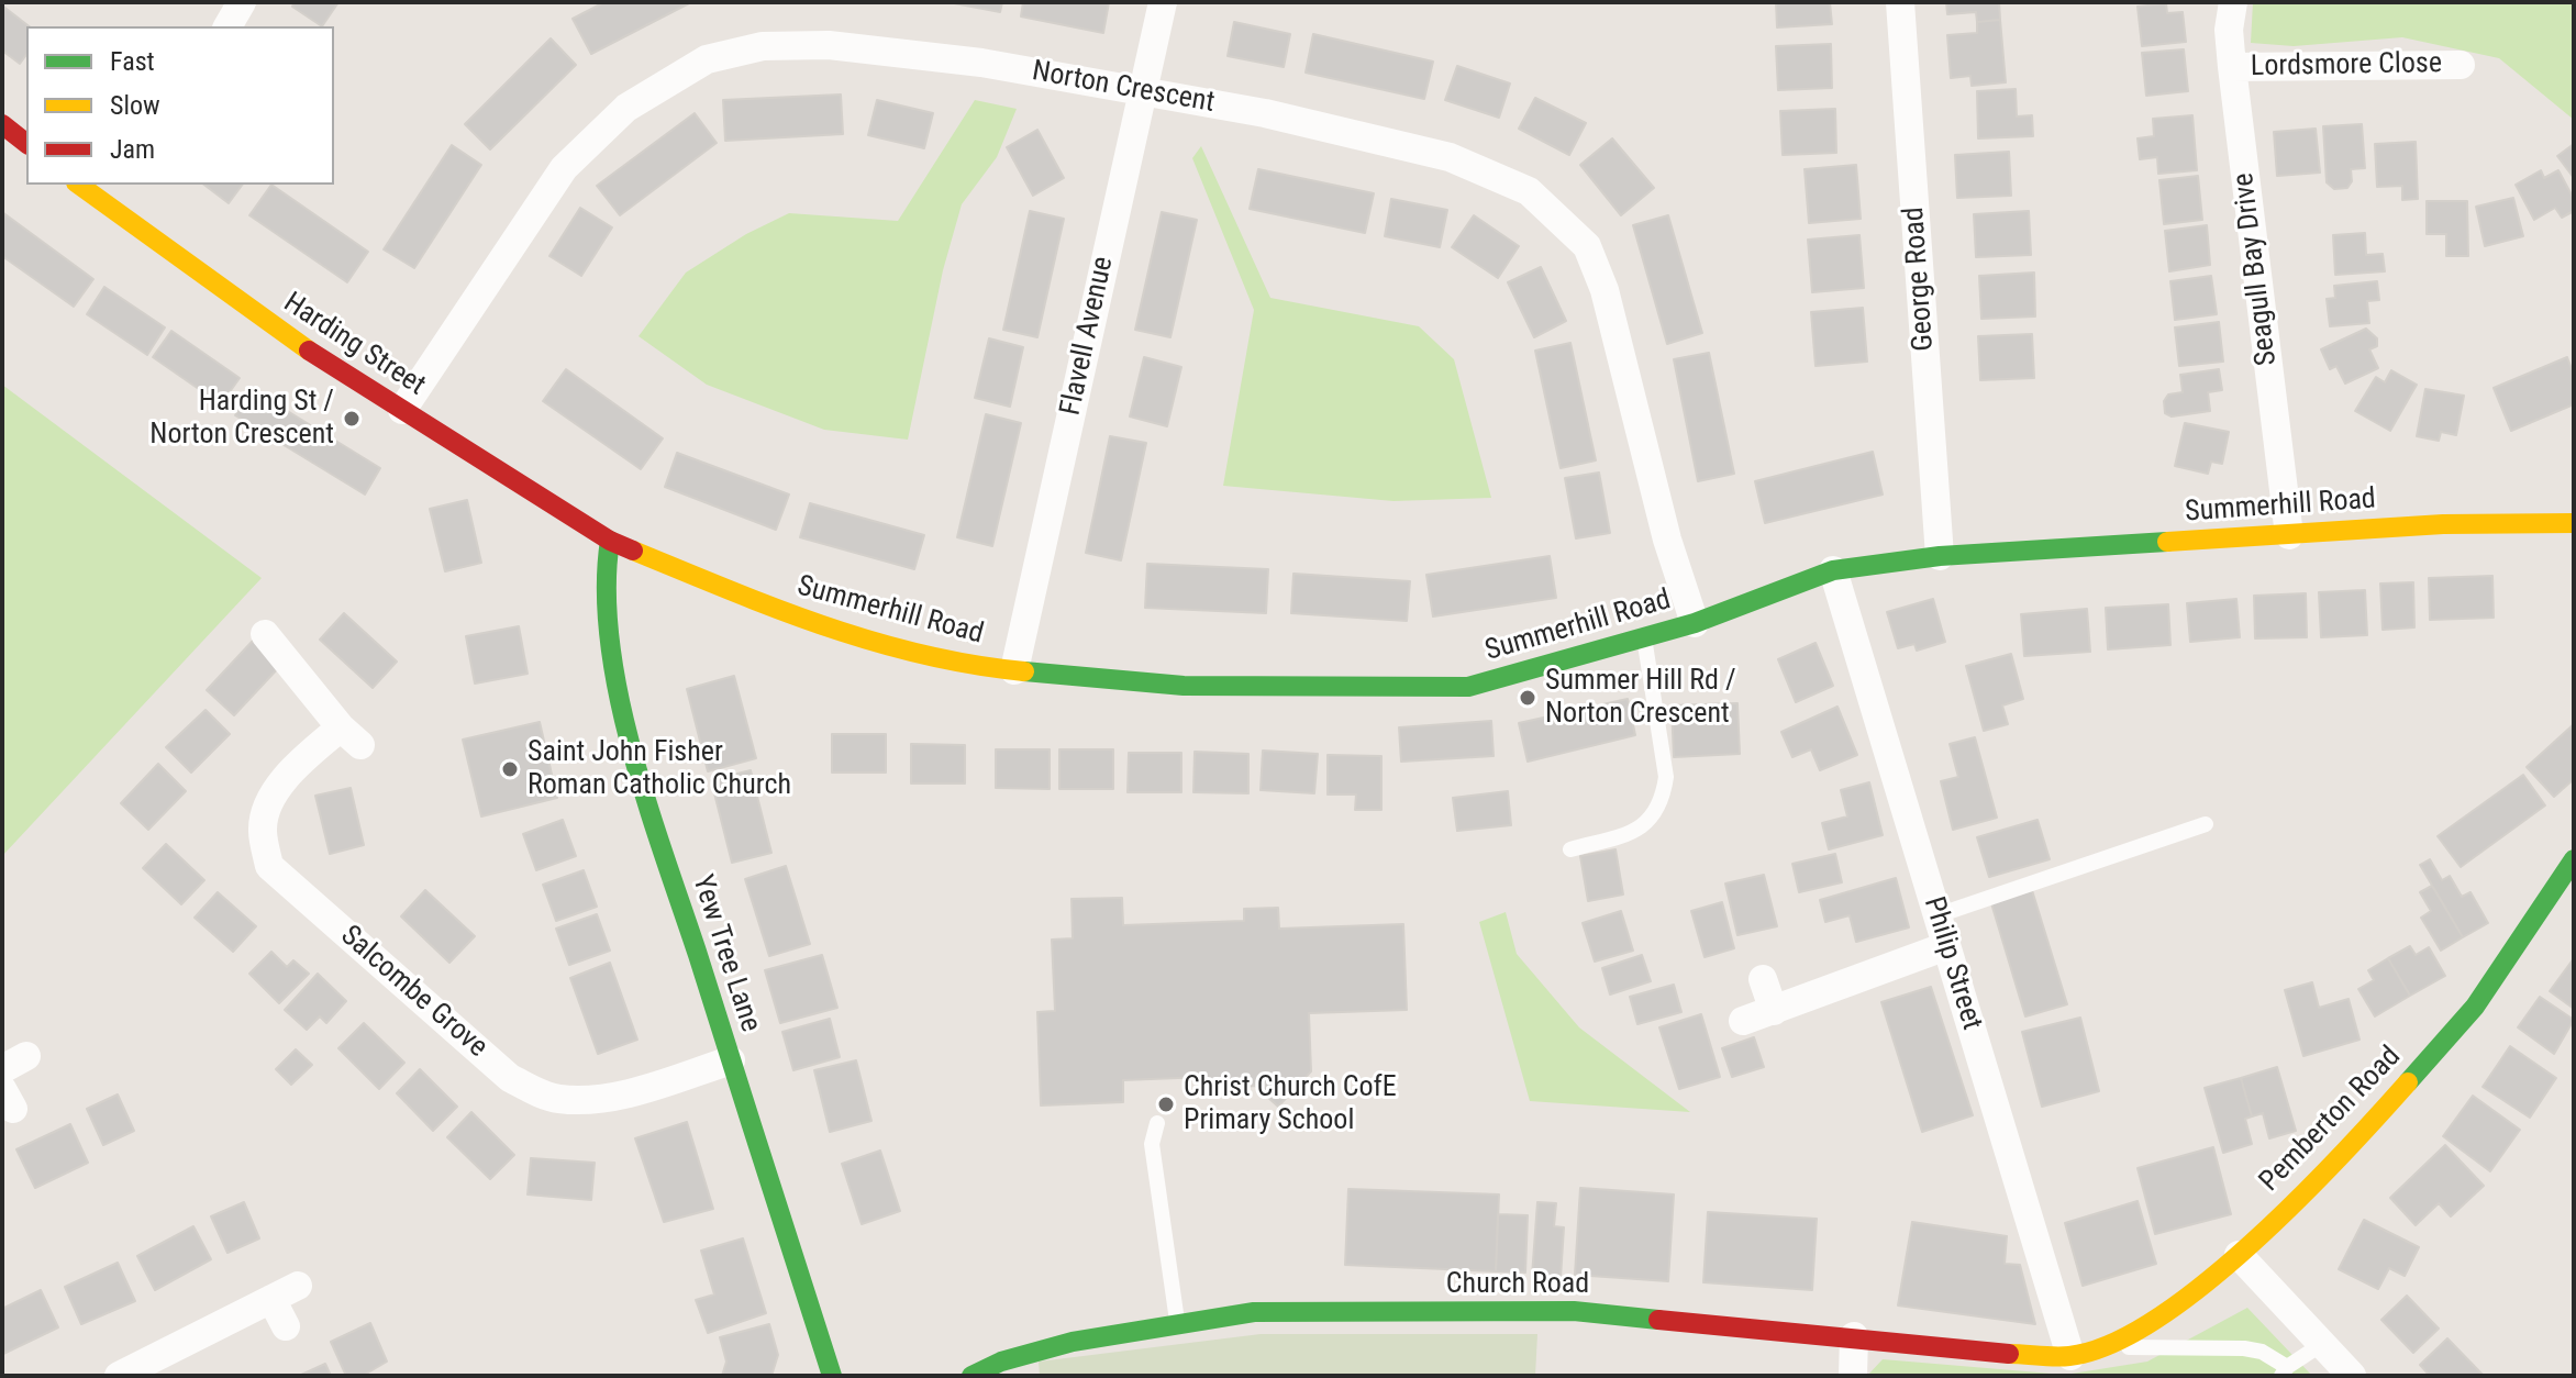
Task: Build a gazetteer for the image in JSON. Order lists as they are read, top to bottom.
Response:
{
  "streets": {
    "main road": [
      "Harding Street",
      "Summerhill Road",
      "Yew Tree Lane",
      "Pemberton Road",
      "Church Road"
    ],
    "street": [
      "Lordsmore Close",
      "Norton Crescent",
      "Seagull Bay Drive",
      "George Road",
      "Flavell Avenue",
      "Philip Street",
      "Salcombe Grove"
    ]
  },
  "crossings": [
    ["Lordsmore Close", "Seagull Bay Drive"],
    ["Norton Crescent", "Flavell Avenue"],
    ["Norton Crescent", "Harding Street"],
    ["Norton Crescent", "Summerhill Road"],
    ["Seagull Bay Drive", "Summerhill Road"],
    ["George Road", "Summerhill Road"],
    ["Flavell Avenue", "Summerhill Road"],
    ["Harding Street", "Summerhill Road"],
    ["Harding Street", "Yew Tree Lane"],
    ["Summerhill Road", "Yew Tree Lane"],
    ["Summerhill Road", "Philip Street"],
    ["Yew Tree Lane", "Salcombe Grove"],
    ["Philip Street", "Pemberton Road"],
    ["Philip Street", "Church Road"],
    ["Pemberton Road", "Church Road"]
  ],
  "places": [
    "Harding St / Norton Crescent",
    "Summer Hill Rd / Norton Crescent",
    "Saint John Fisher Roman Catholic Church",
    "Christ Church CofE Primary School"
  ],
  "legend": ["Fast", "Slow", "Jam"]
}
